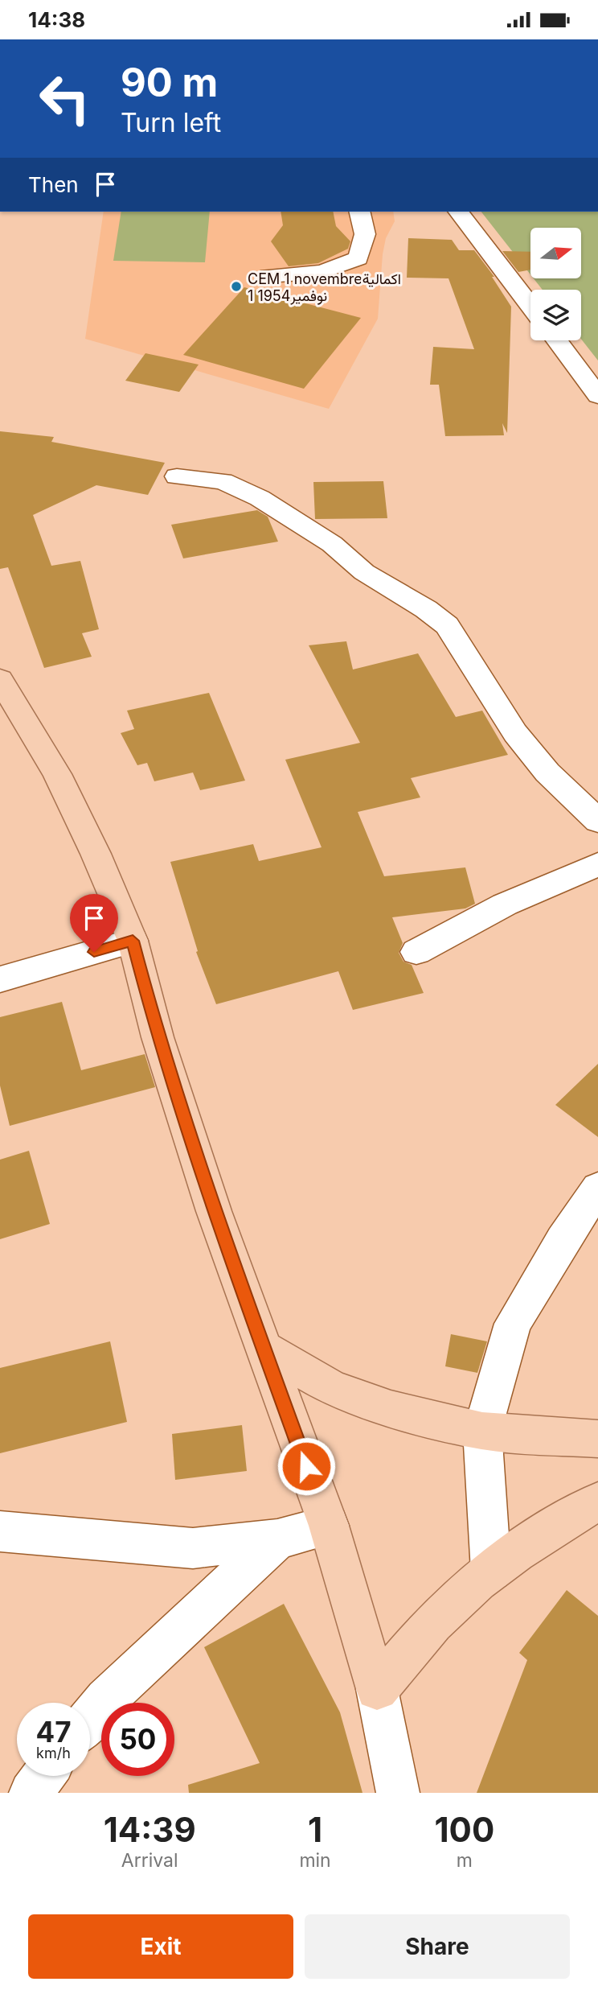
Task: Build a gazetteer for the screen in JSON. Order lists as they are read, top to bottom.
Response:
{
  "places": ["CEM 1 novembreاكمالية 1 نوفمير1954"],
  "north": "right",
  "page": {
    "status": "14:38",
    "turn": ["90 m", "Turn left"],
    "then": "Then",
    "speed": "47 km/h",
    "limit": "50",
    "eta": [
      "14:39",
      "Arrival",
      "1",
      "min",
      "100",
      "m"
    ],
    "buttons": ["Exit", "Share"]
  }
}
